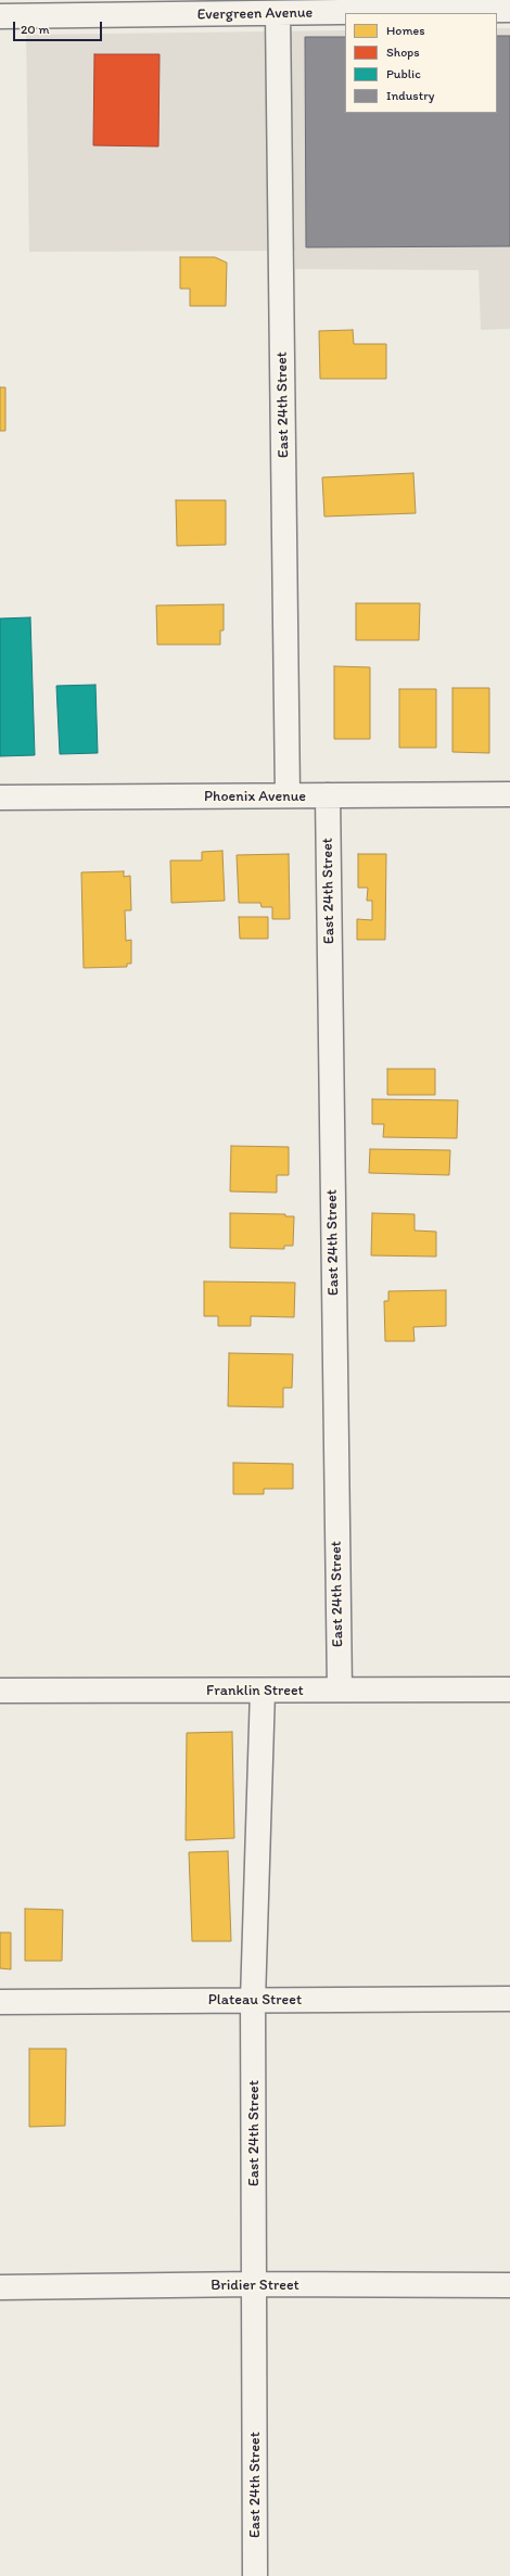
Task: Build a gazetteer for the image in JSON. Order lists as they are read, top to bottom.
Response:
{
  "streets": {
    "street": [
      "Evergreen Avenue",
      "East 24th Street",
      "Phoenix Avenue",
      "Franklin Street",
      "Plateau Street",
      "Bridier Street"
    ]
  },
  "crossings": [
    ["Evergreen Avenue", "East 24th Street"],
    ["East 24th Street", "Phoenix Avenue"],
    ["East 24th Street", "Franklin Street"],
    ["East 24th Street", "Plateau Street"],
    ["East 24th Street", "Bridier Street"]
  ],
  "legend": [
    "Homes",
    "Shops",
    "Public",
    "Industry"
  ],
  "scale_bar": "20 m"
}
